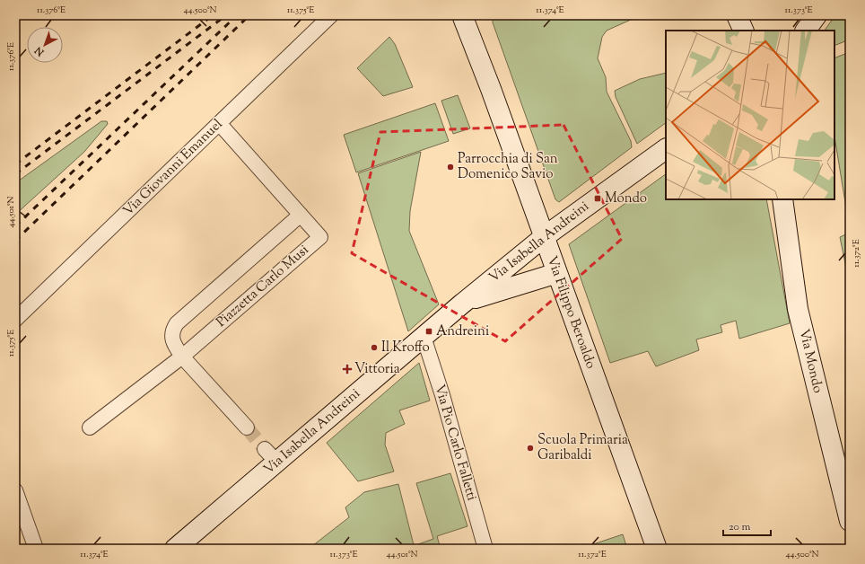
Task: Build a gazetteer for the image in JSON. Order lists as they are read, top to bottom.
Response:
{
  "streets": {
    "street": [
      "Via Giovanni Emanuel",
      "Via Isabella Andreini",
      "Piazzetta Carlo Musi",
      "Via Filippo Beroaldo",
      "Via Mondo",
      "Via Pio Carlo Falletti"
    ]
  },
  "crossings": [
    ["Via Giovanni Emanuel", "Piazzetta Carlo Musi"],
    ["Via Isabella Andreini", "Via Filippo Beroaldo"],
    ["Via Isabella Andreini", "Via Pio Carlo Falletti"]
  ],
  "places": {
    "other": ["Parrocchia di San Domenico Savio", "Il Kroffo", "Scuola Primaria Garibaldi"],
    "transit": ["Mondo", "Andreini"],
    "health": ["Vittoria"]
  },
  "scale_bar": "20 m",
  "north": "bottom left",
  "coordinates": [
    "11.376°E",
    "44.500°N",
    "11.375°E",
    "11.374°E",
    "11.373°E",
    "44.501°N",
    "11.372°E"
  ]
}
